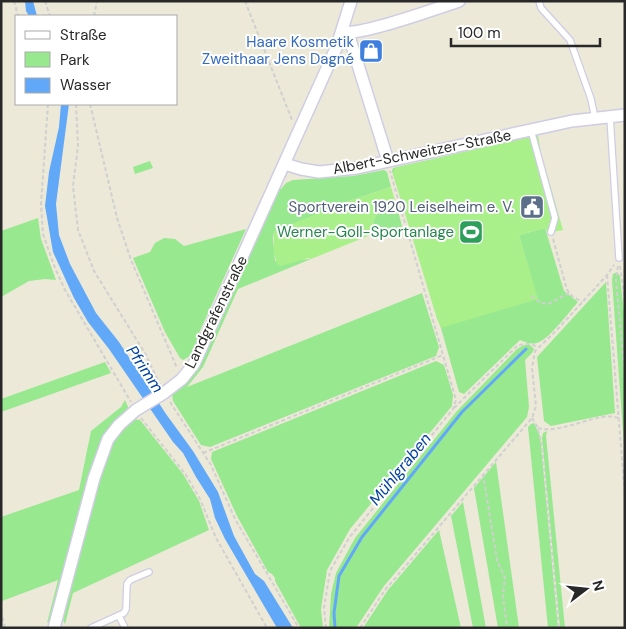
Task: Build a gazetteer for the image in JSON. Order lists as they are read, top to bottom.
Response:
{
  "streets": {
    "street": ["Albert-Schweitzer-Straße", "Landgrafenstraße"]
  },
  "crossings": [
    ["Albert-Schweitzer-Straße", "Landgrafenstraße"]
  ],
  "water": ["Pfrimm", "Mühlgraben"],
  "places": {
    "shop": ["Haare Kosmetik Zweithaar Jens Dagné"],
    "public building": ["Sportverein 1920 Leiselheim e. V."],
    "sports": ["Werner-Goll-Sportanlage"]
  },
  "legend": ["Straße", "Park", "Wasser"],
  "scale_bar": "100 m",
  "north": "right"
}
